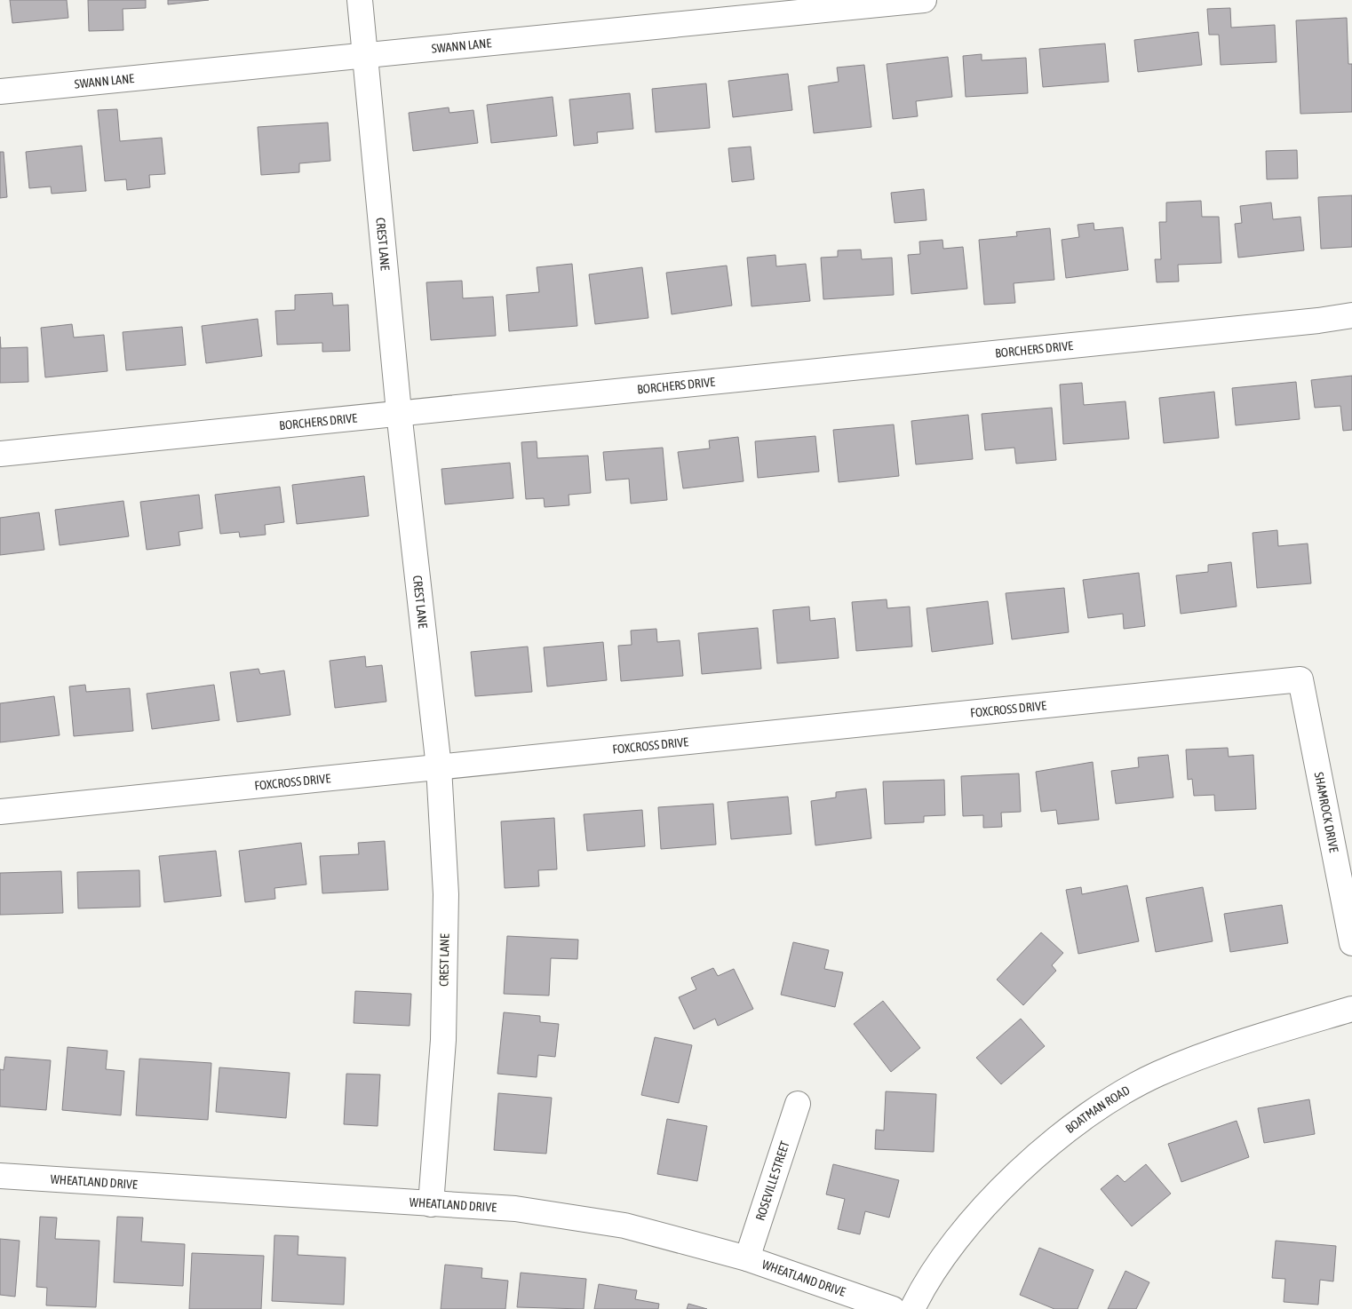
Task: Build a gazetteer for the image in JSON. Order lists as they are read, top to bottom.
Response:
{
  "streets": {
    "street": [
      "SWANN LANE",
      "CREST LANE",
      "BORCHERS DRIVE",
      "FOXCROSS DRIVE",
      "SHAMROCK DRIVE",
      "BOATMAN ROAD",
      "ROSEVILLE STREET",
      "WHEATLAND DRIVE"
    ]
  },
  "crossings": [
    ["SWANN LANE", "CREST LANE"],
    ["CREST LANE", "BORCHERS DRIVE"],
    ["CREST LANE", "FOXCROSS DRIVE"],
    ["CREST LANE", "WHEATLAND DRIVE"],
    ["FOXCROSS DRIVE", "SHAMROCK DRIVE"],
    ["ROSEVILLE STREET", "WHEATLAND DRIVE"]
  ]
}
